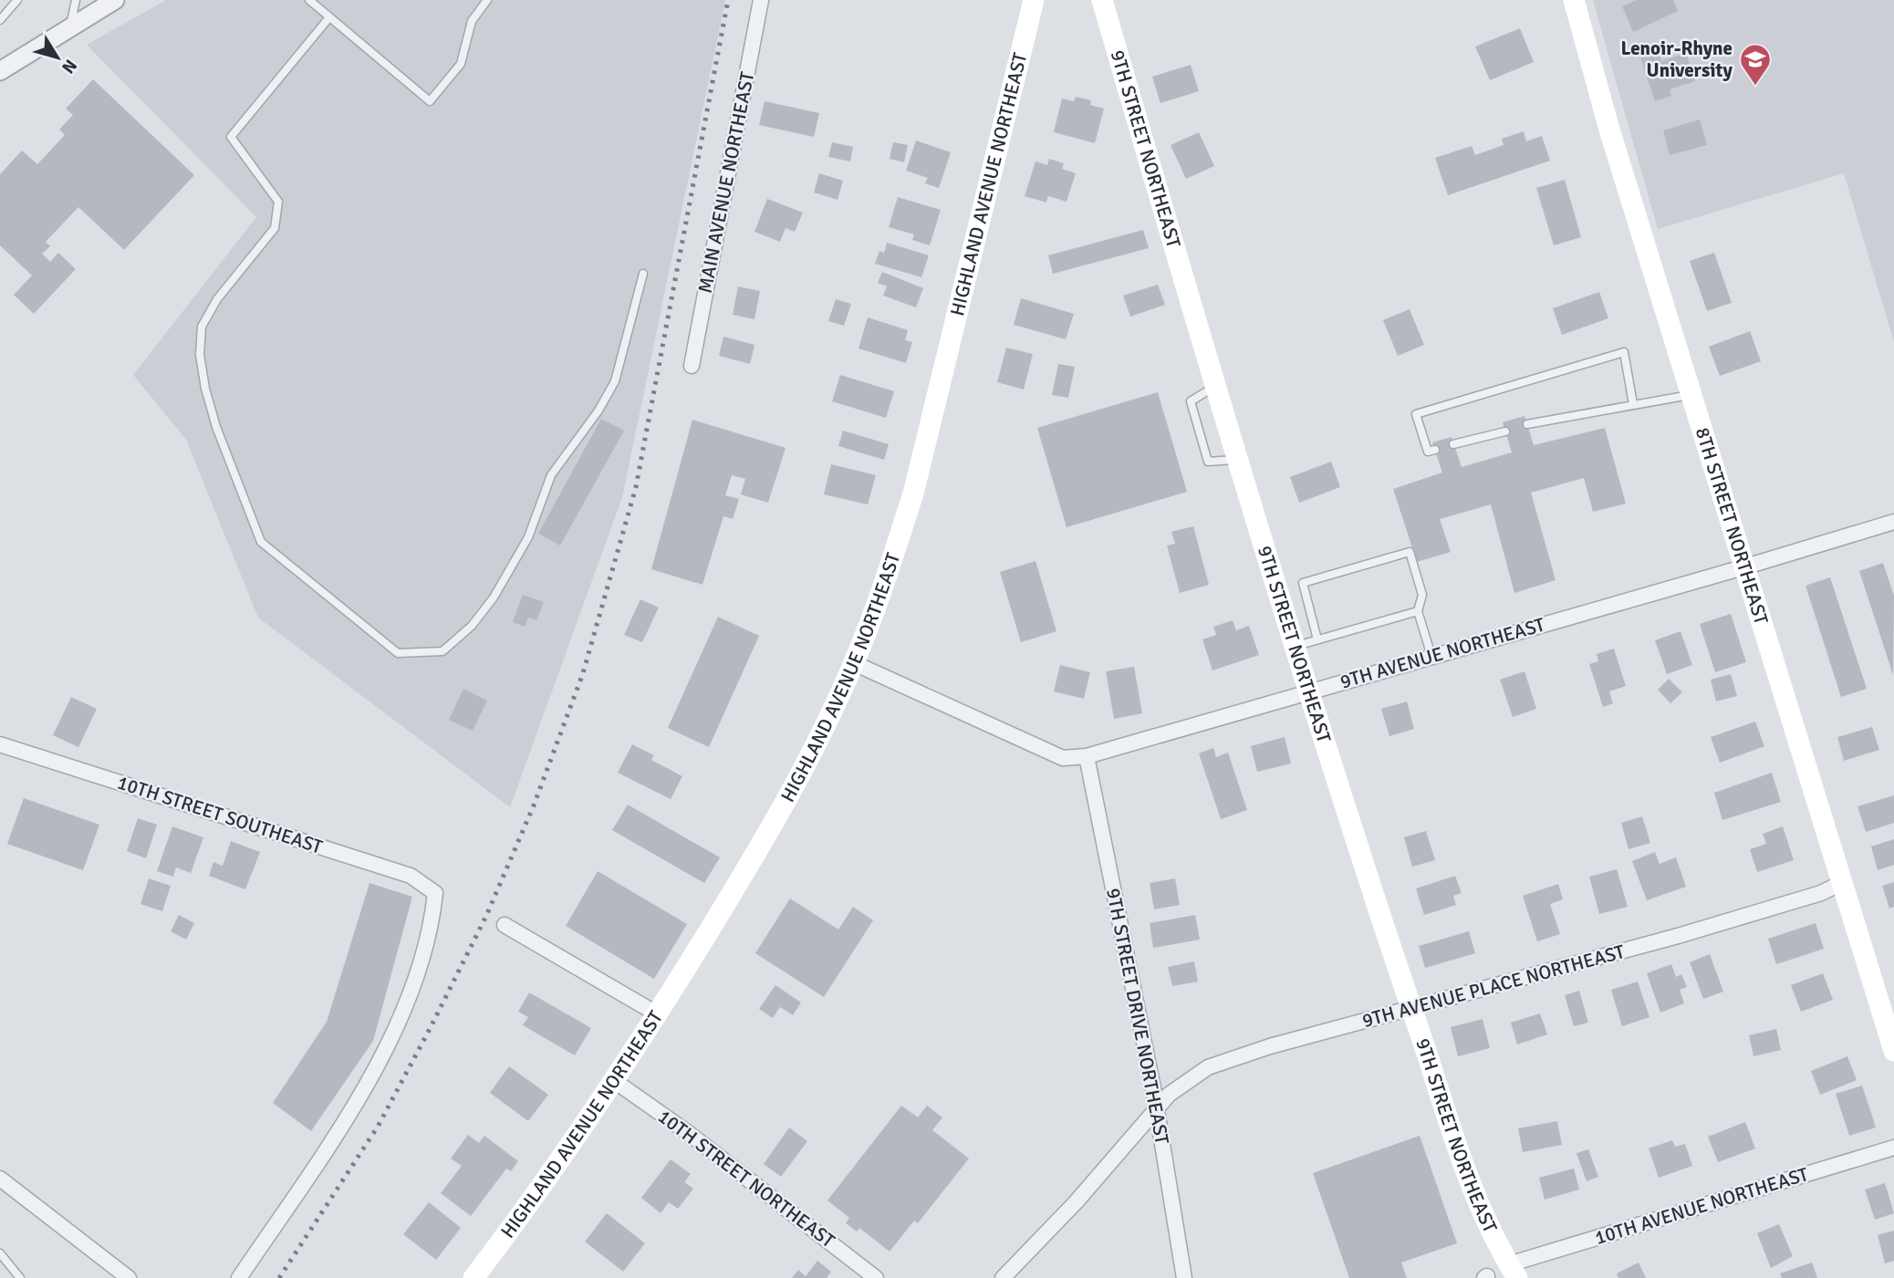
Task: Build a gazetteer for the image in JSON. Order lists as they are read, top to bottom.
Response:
{
  "streets": {
    "main road": ["9TH STREET NORTHEAST", "HIGHLAND AVENUE NORTHEAST", "8TH STREET NORTHEAST"],
    "street": [
      "MAIN AVENUE NORTHEAST",
      "9TH AVENUE NORTHEAST",
      "10TH STREET SOUTHEAST",
      "9TH AVENUE PLACE NORTHEAST",
      "9TH STREET DRIVE NORTHEAST",
      "10TH STREET NORTHEAST",
      "10TH AVENUE NORTHEAST"
    ]
  },
  "crossings": [
    ["9TH STREET NORTHEAST", "9TH AVENUE NORTHEAST"],
    ["9TH STREET NORTHEAST", "9TH AVENUE PLACE NORTHEAST"],
    ["9TH STREET NORTHEAST", "10TH AVENUE NORTHEAST"],
    ["HIGHLAND AVENUE NORTHEAST", "9TH AVENUE NORTHEAST"],
    ["HIGHLAND AVENUE NORTHEAST", "10TH STREET NORTHEAST"],
    ["8TH STREET NORTHEAST", "9TH AVENUE NORTHEAST"],
    ["8TH STREET NORTHEAST", "9TH AVENUE PLACE NORTHEAST"],
    ["9TH AVENUE NORTHEAST", "9TH STREET DRIVE NORTHEAST"],
    ["9TH AVENUE PLACE NORTHEAST", "9TH STREET DRIVE NORTHEAST"]
  ],
  "places": {
    "school or university": ["Lenoir-Rhyne University"]
  },
  "north": "bottom right"
}
